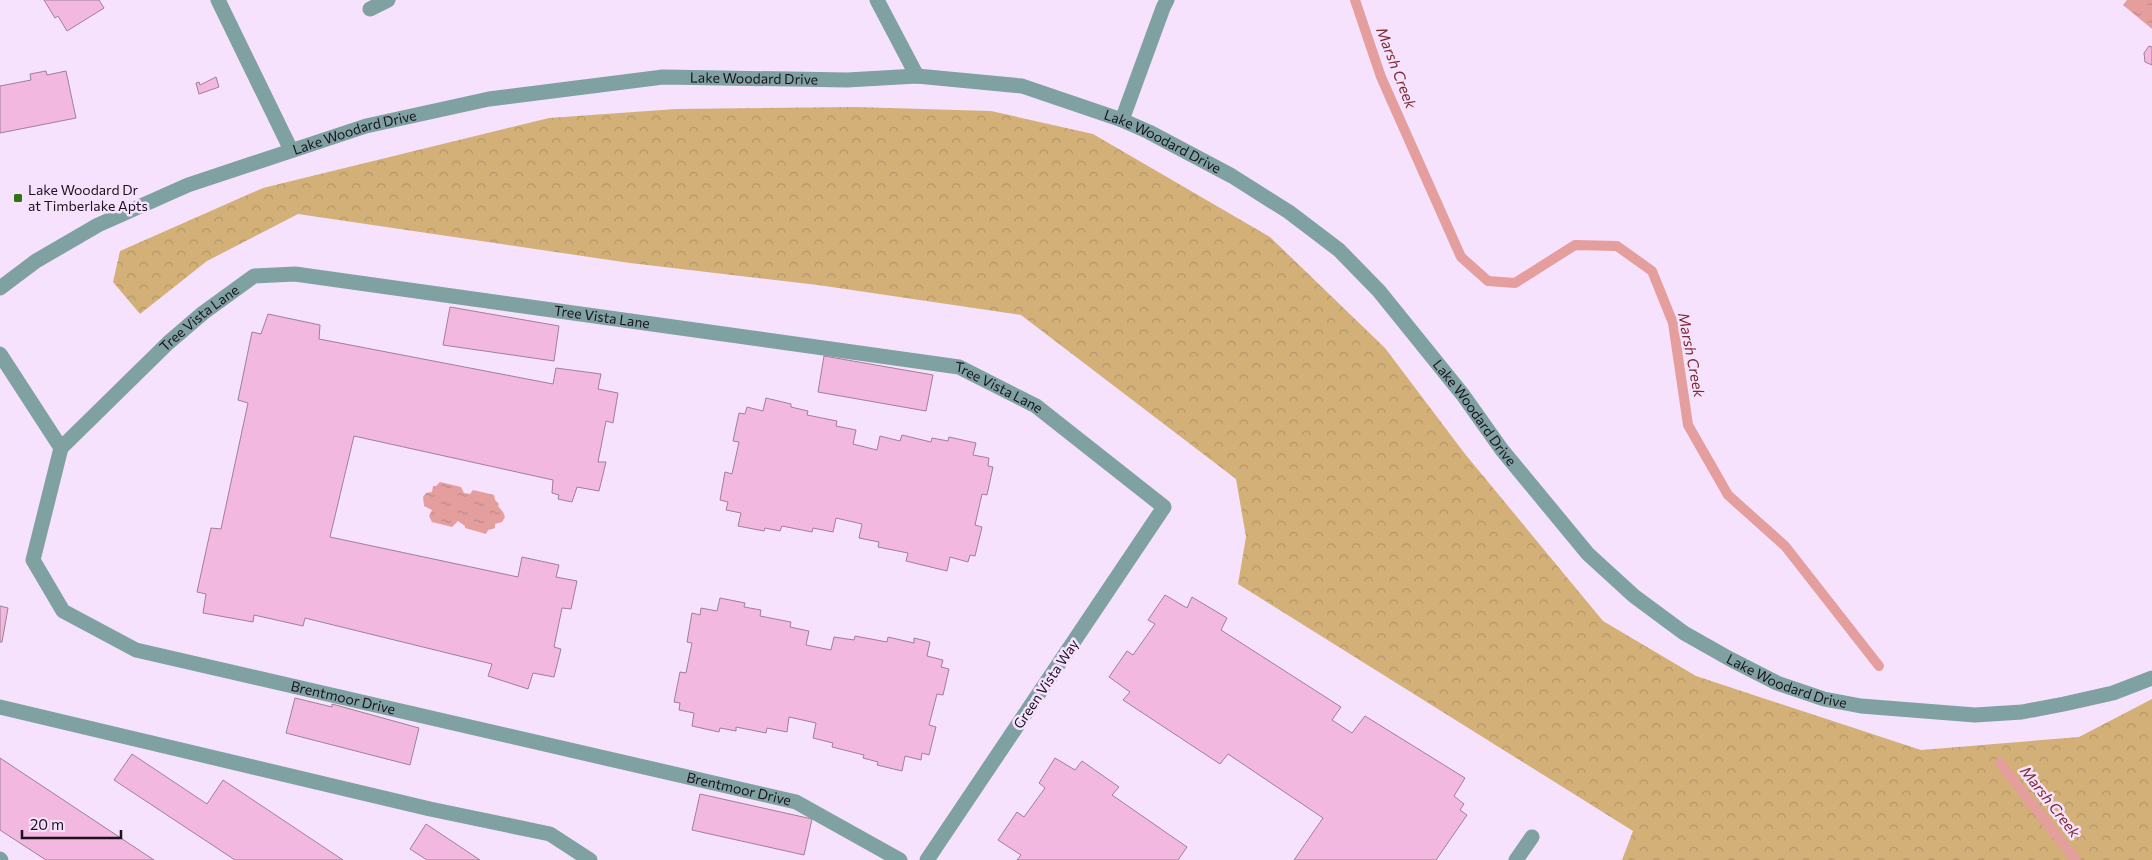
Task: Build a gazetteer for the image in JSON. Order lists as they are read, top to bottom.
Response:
{
  "streets": {
    "street": [
      "Lake Woodard Drive",
      "Tree Vista Lane",
      "Green Vista Way",
      "Brentmoor Drive"
    ]
  },
  "crossings": [
    ["Tree Vista Lane", "Green Vista Way"],
    ["Tree Vista Lane", "Brentmoor Drive"]
  ],
  "water": ["Marsh Creek"],
  "places": {
    "transit": ["Lake Woodard Dr at Timberlake Apts"]
  },
  "scale_bar": "20 m"
}
